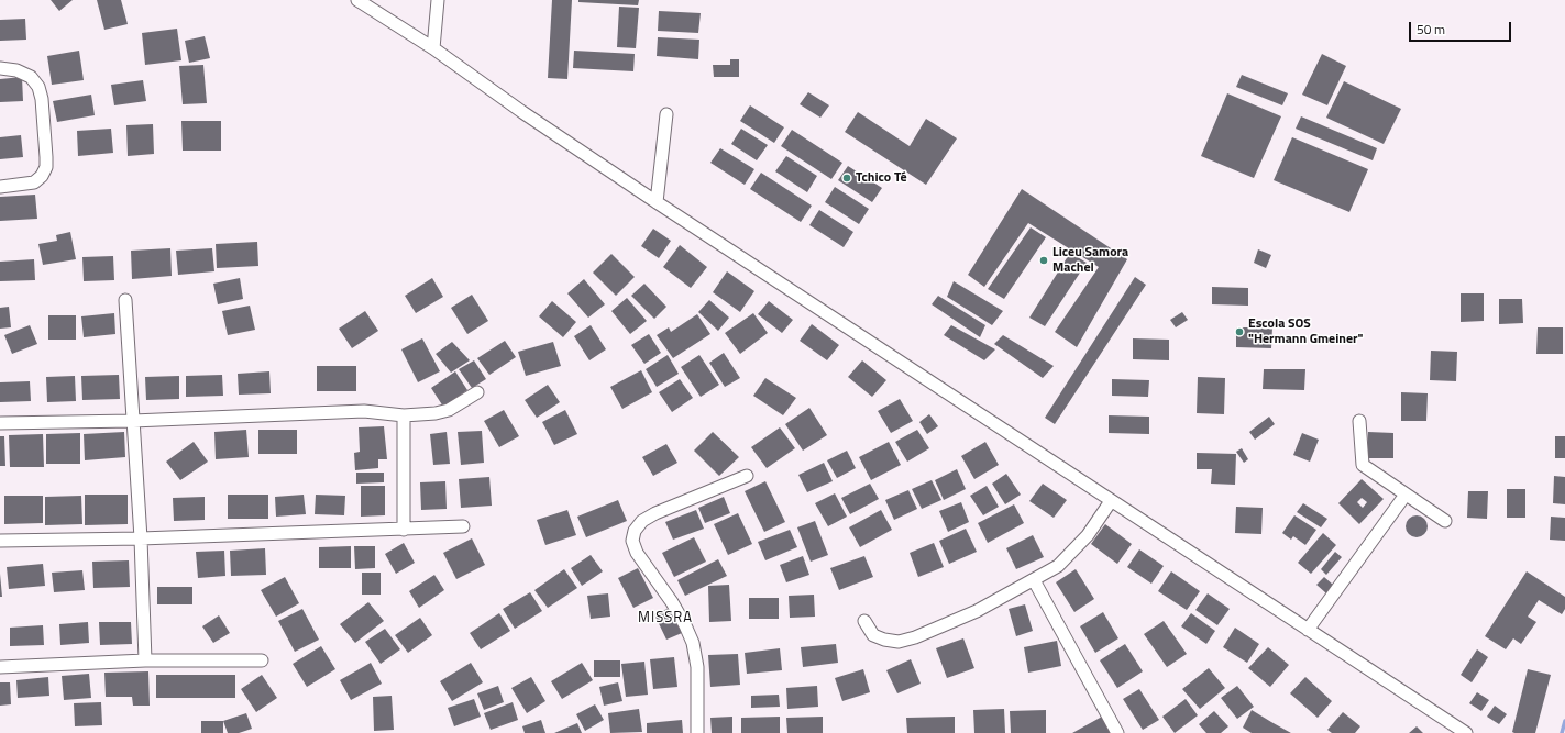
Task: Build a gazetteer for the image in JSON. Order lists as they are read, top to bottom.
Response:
{
  "districts": ["MISSRA"],
  "places": ["Tchico Té", "Liceu Samora Machel", "Escola SOS \"Hermann Gmeiner\""],
  "scale_bar": "50 m"
}
